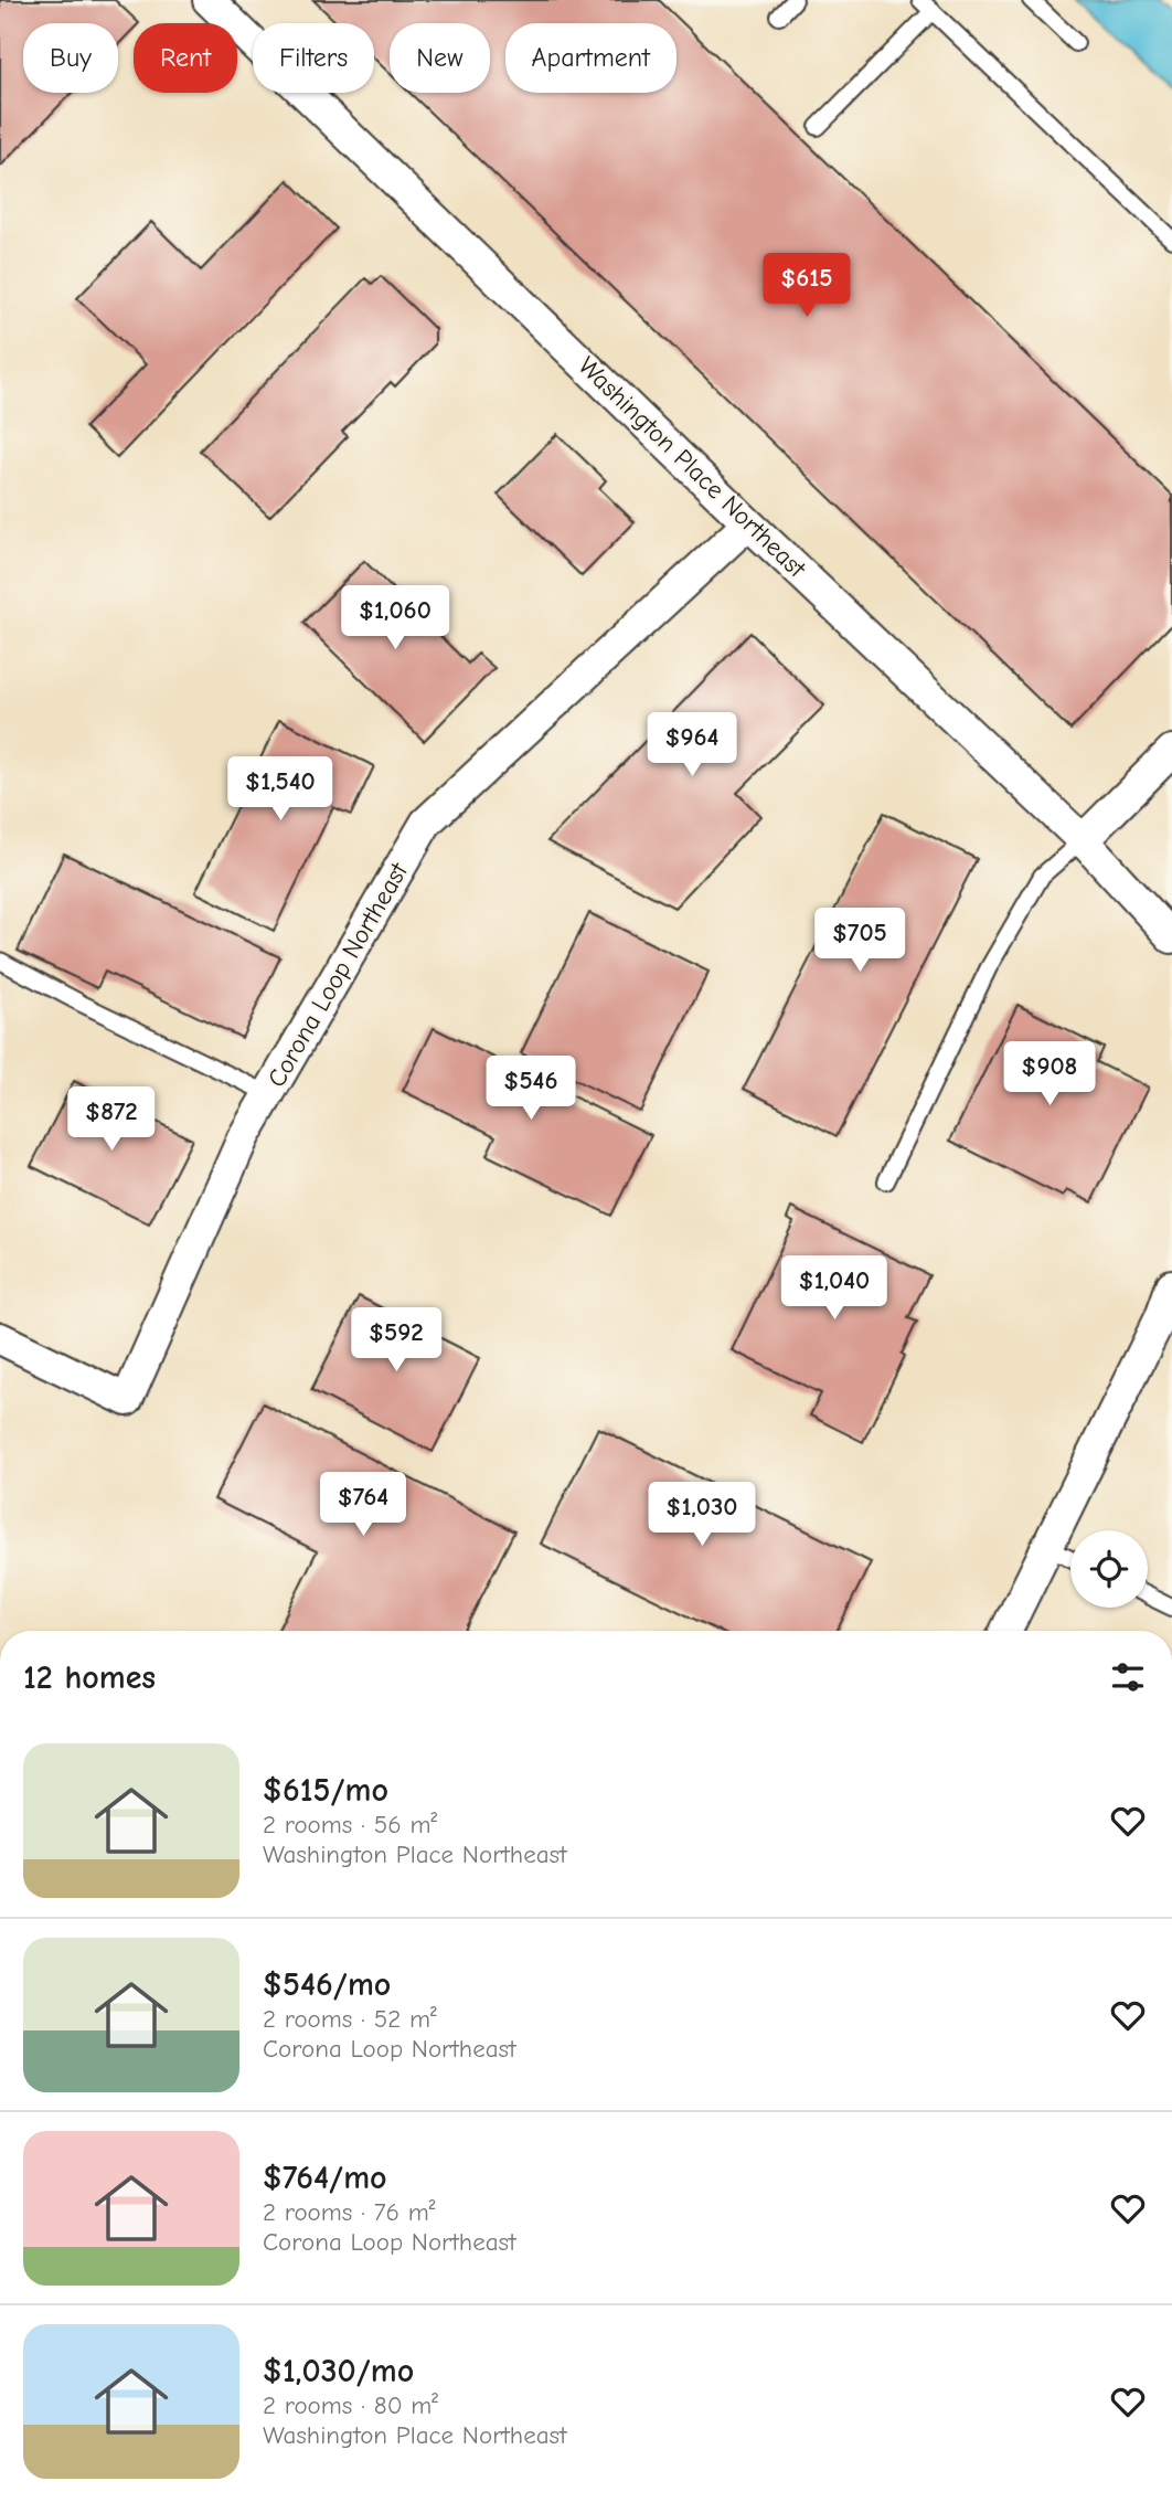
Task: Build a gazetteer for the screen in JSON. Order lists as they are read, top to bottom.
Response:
{
  "streets": {
    "street": ["Washington Place Northeast", "Corona Loop Northeast"]
  },
  "crossings": [
    ["Washington Place Northeast", "Corona Loop Northeast"]
  ],
  "page": {
    "chip": [
      "Buy",
      "Rent",
      "Filters",
      "New",
      "Apartment"
    ],
    "price": [
      "$615",
      "$1,060",
      "$964",
      "$1,540",
      "$705",
      "$908",
      "$546",
      "$872",
      "$1,040",
      "$592",
      "$764",
      "$1,030"
    ],
    "heading": "12 homes",
    "list": [
      {
        "name": "$615/mo",
        "note": "2 rooms · 56 m² · Washington Place Northeast"
      },
      {
        "name": "$546/mo",
        "note": "2 rooms · 52 m² · Corona Loop Northeast"
      },
      {
        "name": "$764/mo",
        "note": "2 rooms · 76 m² · Corona Loop Northeast"
      },
      {
        "name": "$1,030/mo",
        "note": "2 rooms · 80 m² · Washington Place Northeast"
      }
    ]
  }
}
